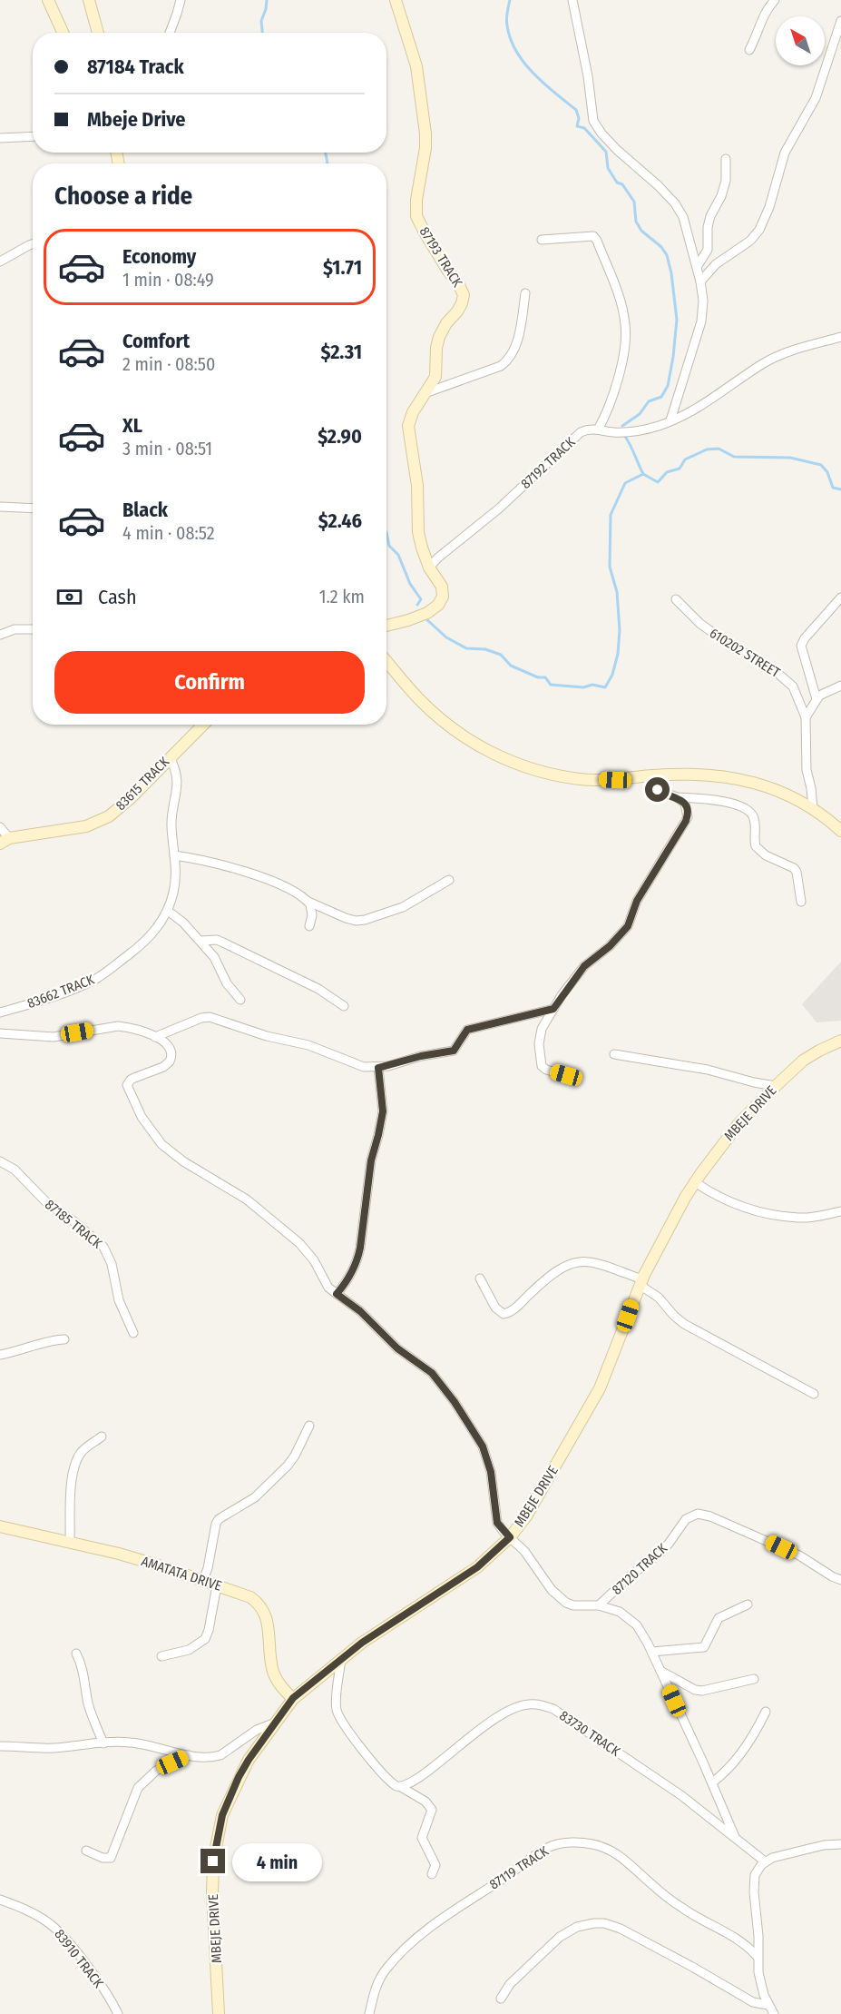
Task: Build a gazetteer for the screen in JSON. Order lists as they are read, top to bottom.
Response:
{
  "streets": {
    "street": [
      "87193 TRACK",
      "87192 TRACK",
      "610202 STREET",
      "83615 TRACK",
      "83662 TRACK",
      "MBEJE DRIVE",
      "87185 TRACK",
      "87120 TRACK",
      "AMATATA DRIVE",
      "83730 TRACK",
      "87119 TRACK",
      "83910 TRACK"
    ]
  },
  "crossings": [
    ["87193 TRACK", "87192 TRACK"],
    ["83615 TRACK", "83662 TRACK"],
    ["MBEJE DRIVE", "AMATATA DRIVE"]
  ],
  "north": "top left",
  "page": {
    "banner": ["87184 Track", "Mbeje Drive"],
    "heading": "Choose a ride",
    "list": [
      {
        "name": "Economy",
        "note": "1 min · 08:49",
        "value": "$1.71"
      },
      {
        "name": "Comfort",
        "note": "2 min · 08:50",
        "value": "$2.31"
      },
      {
        "name": "XL",
        "note": "3 min · 08:51",
        "value": "$2.90"
      },
      {
        "name": "Black",
        "note": "4 min · 08:52",
        "value": "$2.46"
      }
    ],
    "pay": ["Cash", "1.2 km"],
    "buttons": "Confirm",
    "bubble": "4 min"
  }
}
